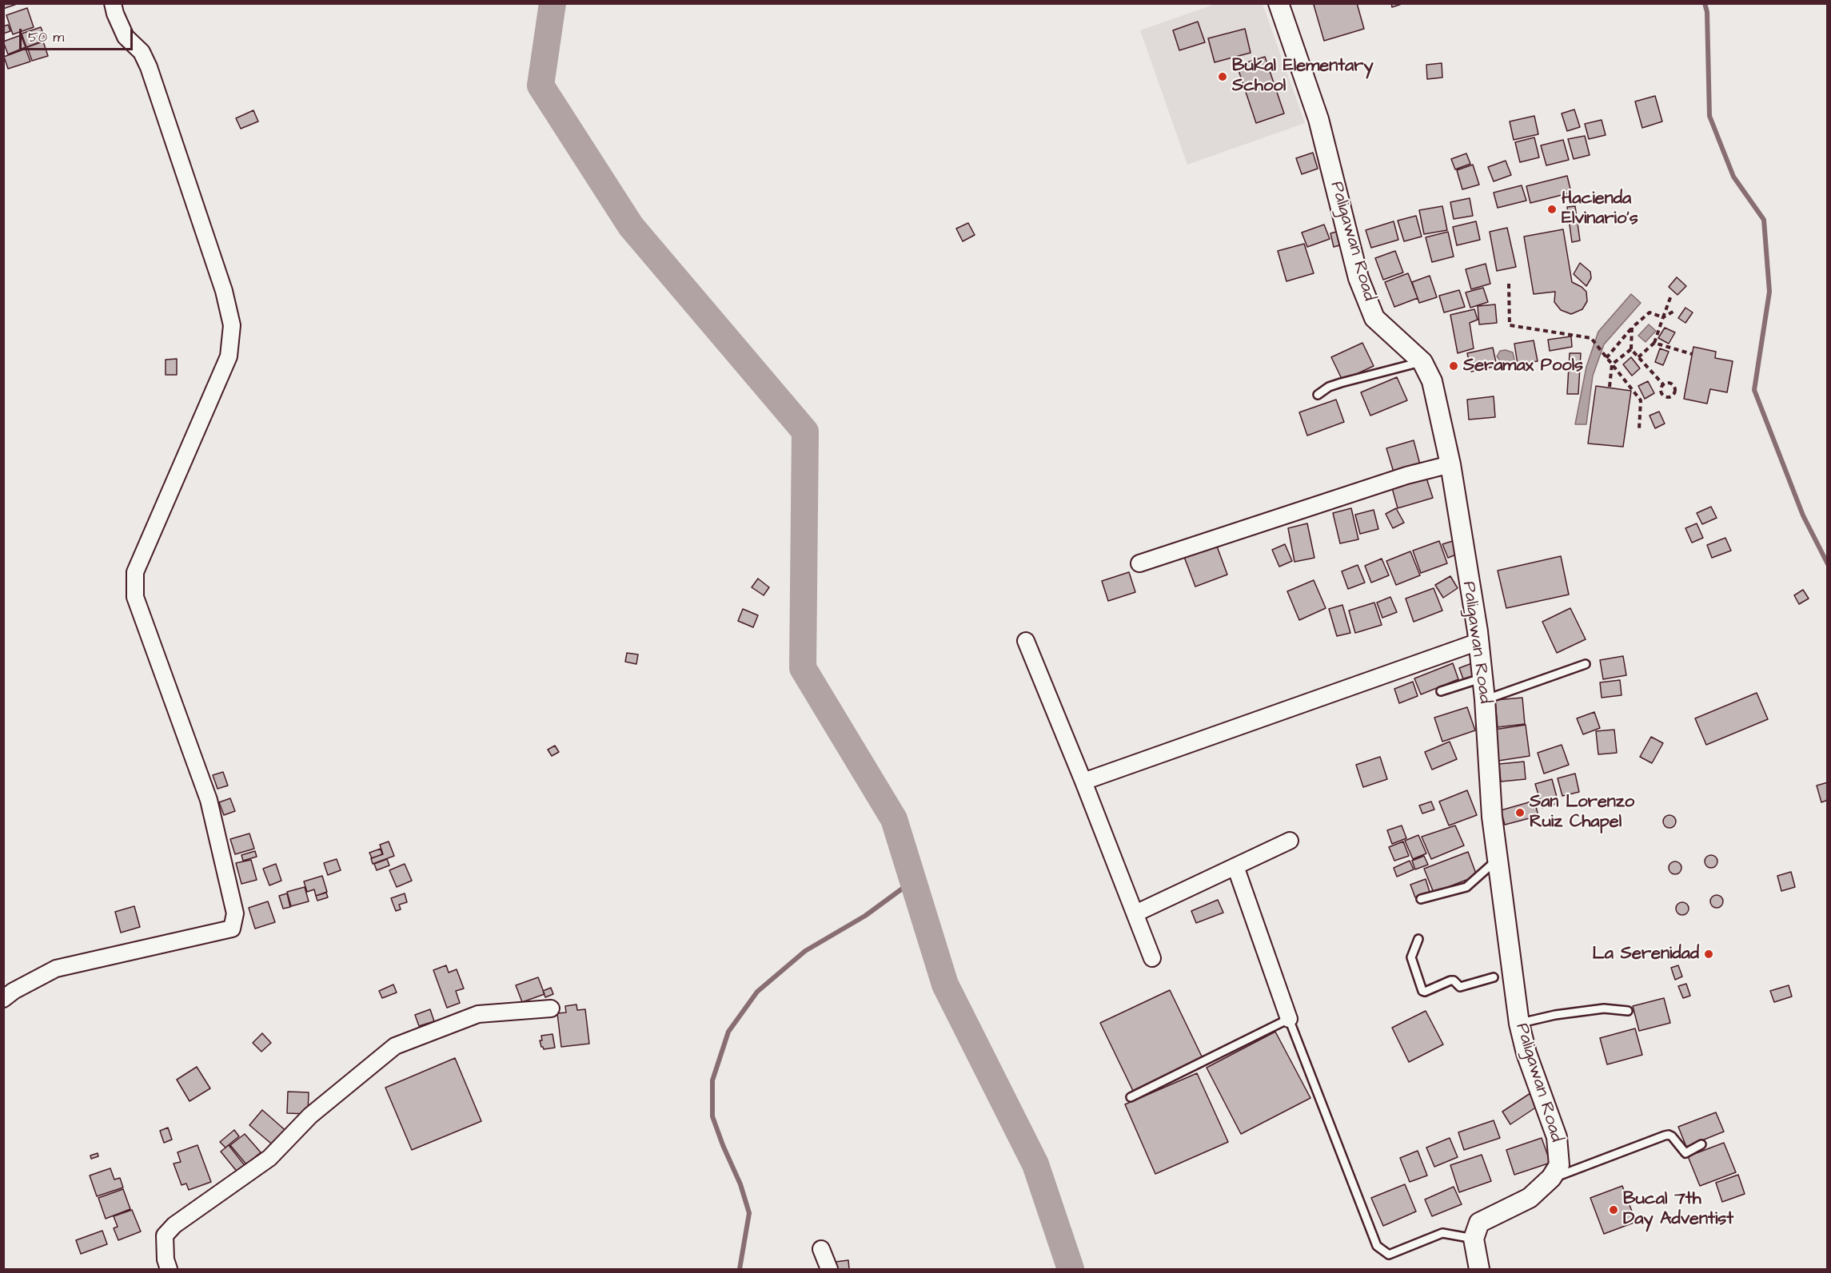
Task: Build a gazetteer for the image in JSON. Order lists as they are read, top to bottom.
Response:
{
  "streets": {
    "street": ["Paligawan Road"]
  },
  "places": [
    "Bukal Elementary School",
    "Hacienda Elvinario's",
    "Seramax Pools",
    "San Lorenzo Ruiz Chapel",
    "La Serenidad",
    "Bucal 7th Day Adventist"
  ],
  "scale_bar": "50 m"
}
